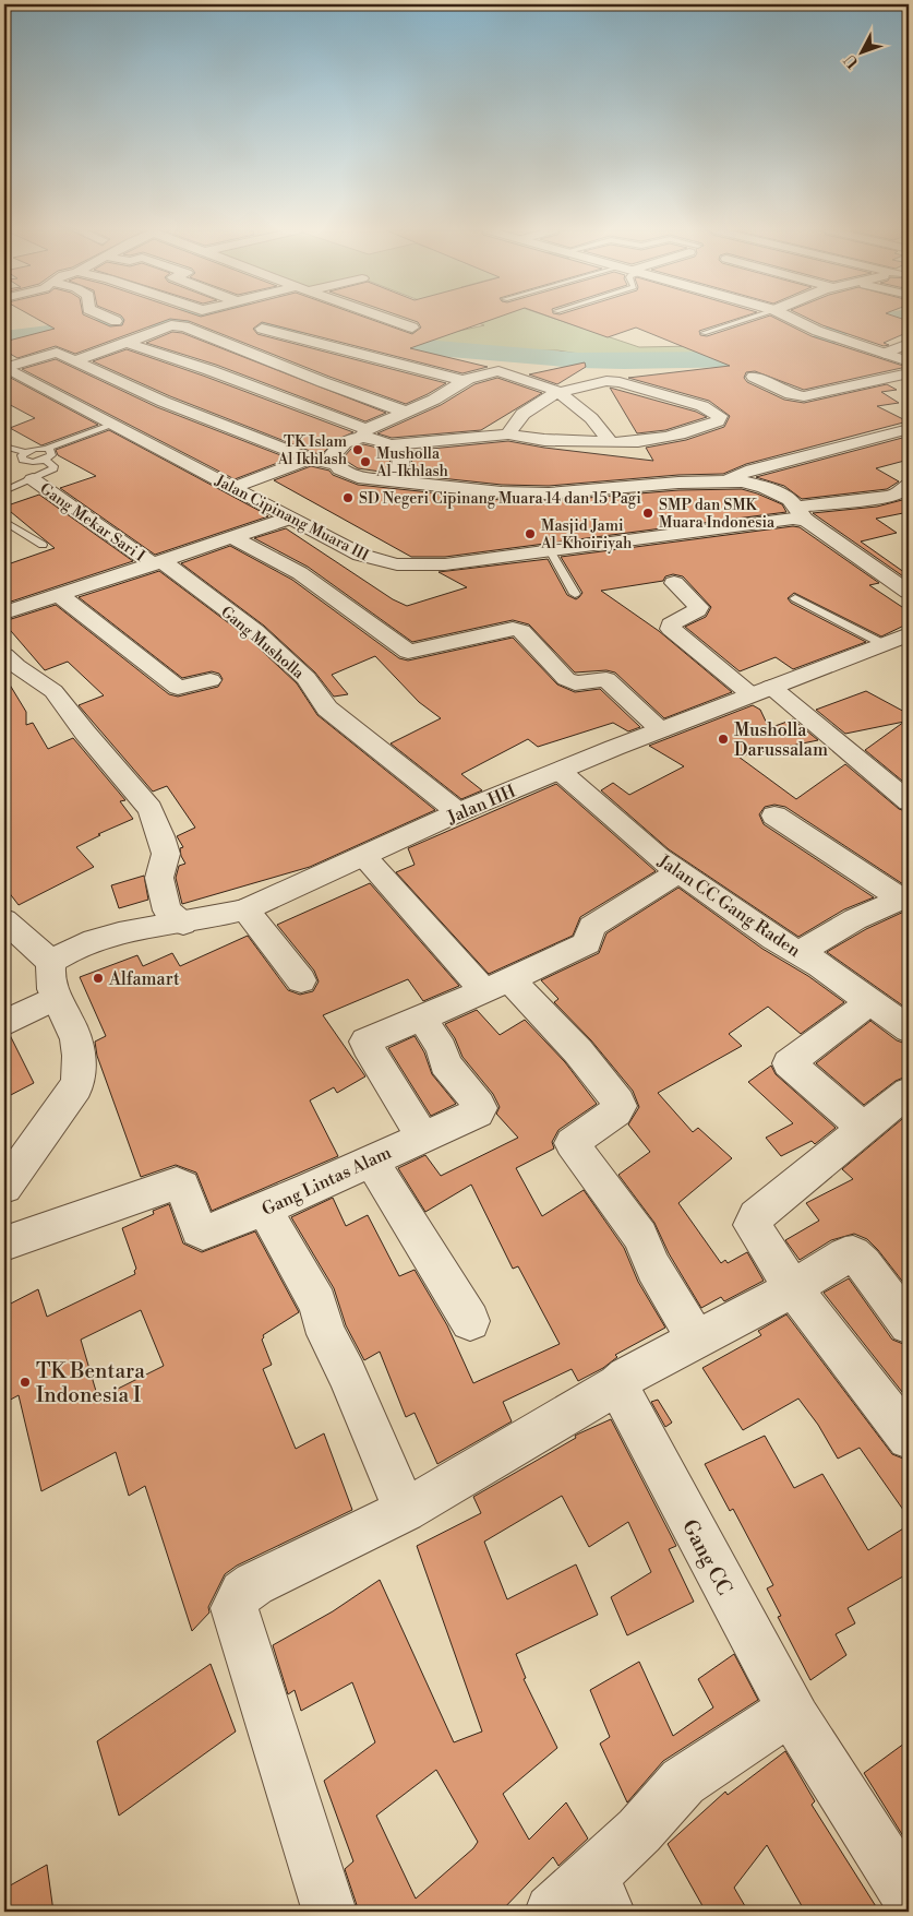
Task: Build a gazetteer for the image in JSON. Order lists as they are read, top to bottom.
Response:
{
  "streets": {
    "street": [
      "Jalan Cipinang Muara III",
      "Gang Mekar Sari I",
      "Gang Musholla",
      "Jalan HH",
      "Jalan CC Gang Raden",
      "Gang Lintas Alam",
      "Gang CC"
    ]
  },
  "crossings": [
    ["Gang Mekar Sari I", "Gang Musholla"],
    ["Gang Musholla", "Jalan HH"],
    ["Jalan HH", "Jalan CC Gang Raden"]
  ],
  "places": [
    "TK Islam Al Ikhlash",
    "Musholla Al-Ikhlash",
    "SD Negeri Cipinang Muara 14 dan 15 Pagi",
    "SMP dan SMK Muara Indonesia",
    "Masjid Jami Al-Khoiriyah",
    "Musholla Darussalam",
    "Alfamart",
    "TK Bentara Indonesia I"
  ],
  "north": "bottom left"
}
